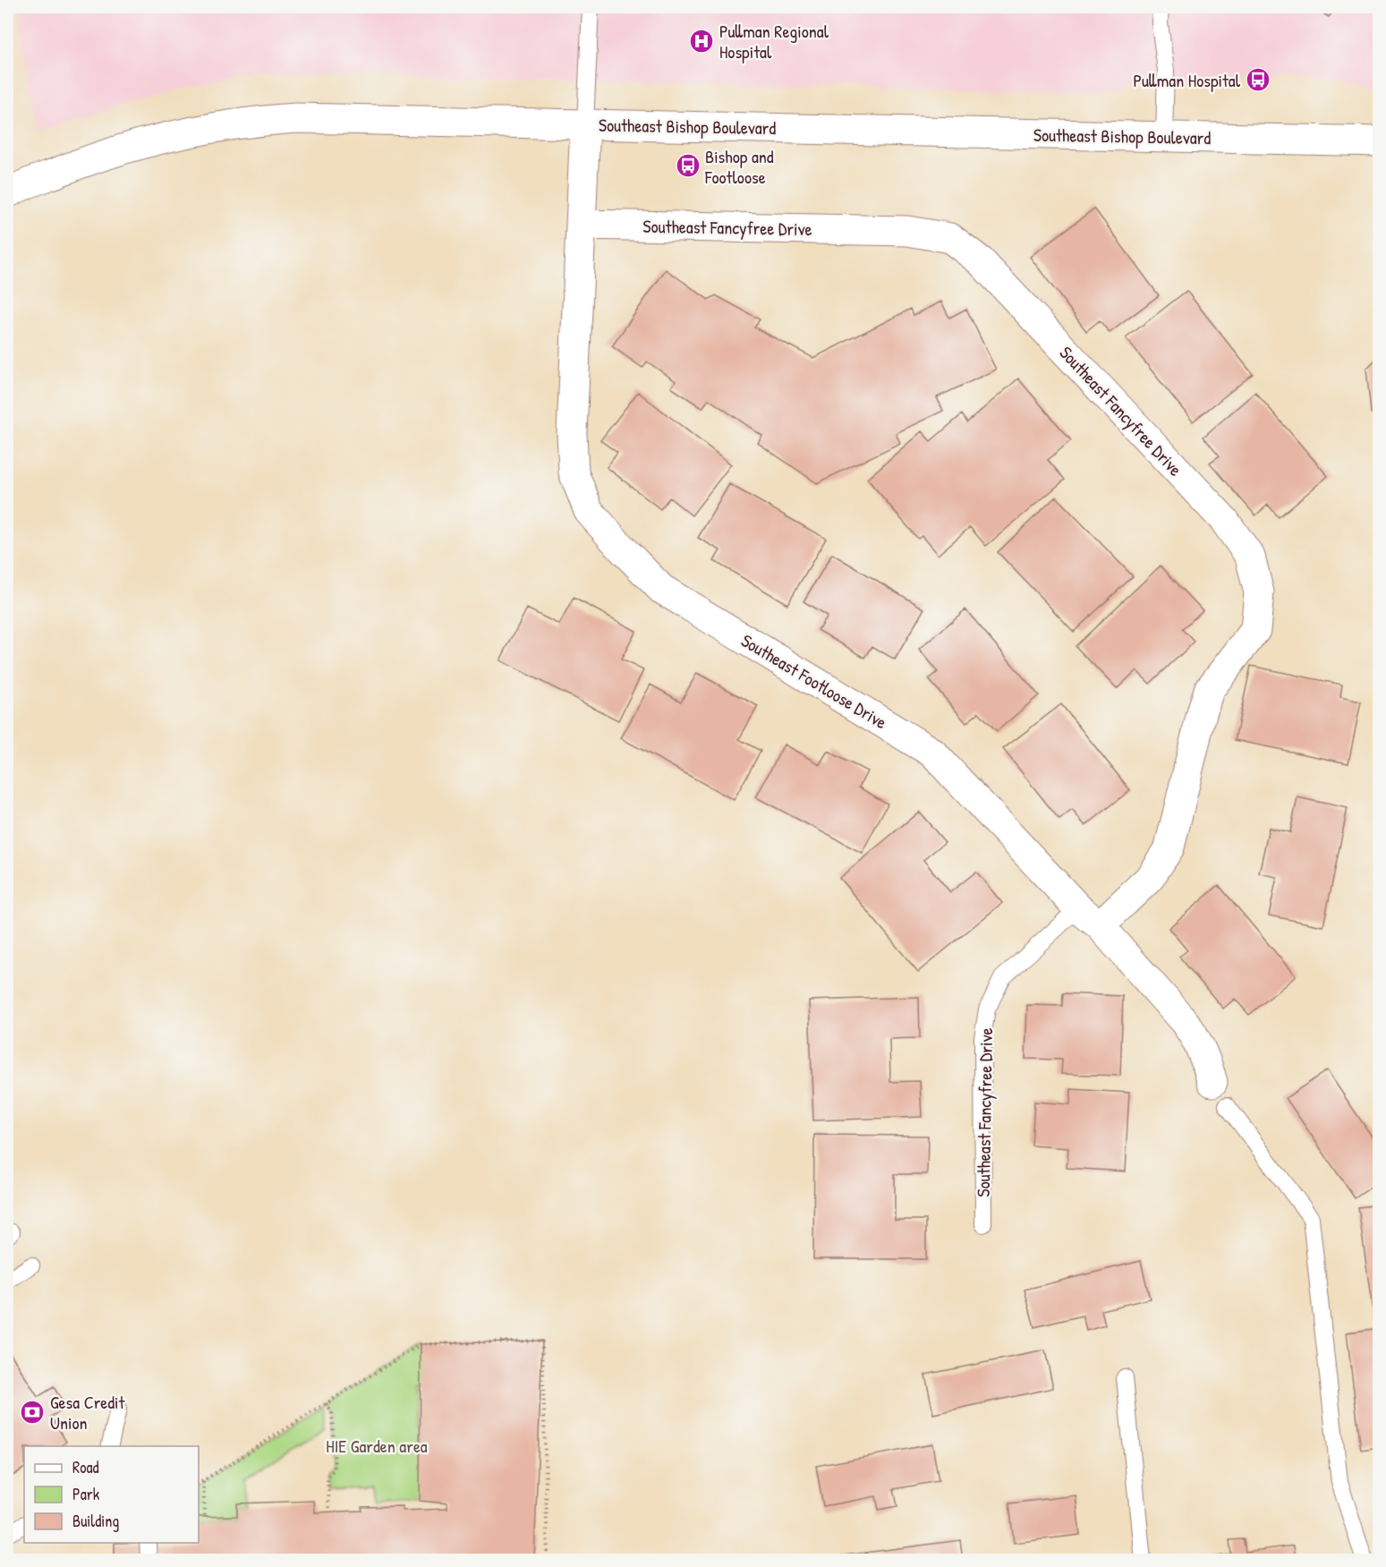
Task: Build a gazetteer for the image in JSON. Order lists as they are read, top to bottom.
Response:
{
  "streets": {
    "street": ["Southeast Bishop Boulevard", "Southeast Fancyfree Drive", "Southeast Footloose Drive"]
  },
  "crossings": [
    ["Southeast Bishop Boulevard", "Southeast Footloose Drive"],
    ["Southeast Fancyfree Drive", "Southeast Footloose Drive"]
  ],
  "parks": ["HIE Garden area"],
  "places": {
    "hospital": ["Pullman Regional Hospital"],
    "bus stop": ["Pullman Hospital", "Bishop and Footloose"],
    "bank": ["Gesa Credit Union"]
  },
  "legend": ["Road", "Park", "Building"]
}
